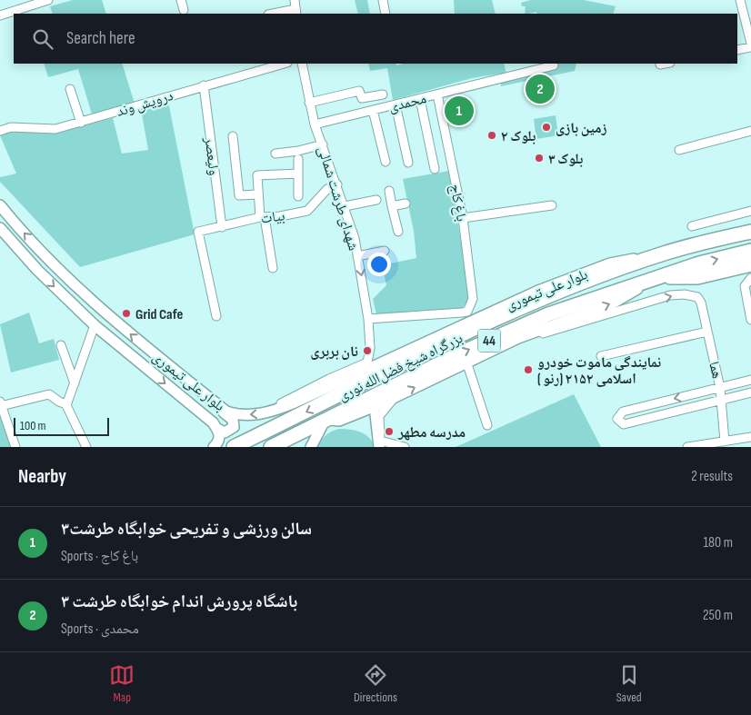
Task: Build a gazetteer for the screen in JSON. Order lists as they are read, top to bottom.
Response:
{
  "streets": {
    "highway": ["44", "بزرگراه شیخ فضل‌الله نوری"],
    "main road": ["بلوار علی تیموری"],
    "street": [
      "محمدی",
      "درویش‌ وند",
      "ولیعصر",
      "شهدای طرشت شمالی",
      "باغ کاج",
      "بیات",
      "هما"
    ]
  },
  "crossings": [
    ["محمدی", "شهدای طرشت شمالی"],
    ["محمدی", "باغ کاج"],
    ["درویش‌ وند", "ولیعصر"],
    ["ولیعصر", "بیات"],
    ["شهدای طرشت شمالی", "باغ کاج"],
    ["شهدای طرشت شمالی", "بیات"],
    ["شهدای طرشت شمالی", "بلوار علی تیموری"],
    ["بلوار علی تیموری", "بزرگراه شیخ فضل‌الله نوری"]
  ],
  "places": [
    "زمین بازی",
    "بلوک ۲",
    "بلوک ۳",
    "Grid Cafe",
    "نان بربری",
    "نمایندگی ماموت خودرو ( رنو) اسلامی ۲۱۵۲",
    "مدرسه مطهر"
  ],
  "scale_bar": "100 m",
  "page": {
    "search": "Search here",
    "pins": ["2", "1"],
    "scale": "100 m",
    "heading": ["Nearby", "2 results"],
    "list": [
      {
        "mark": "1",
        "name": "سالن ورزشی و تفریحی خوابگاه طرشت۳",
        "note": "Sports · باغ کاج",
        "value": "180 m"
      },
      {
        "mark": "2",
        "name": "باشگاه پرورش اندام خوابگاه طرشت ۳",
        "note": "Sports · محمدی",
        "value": "250 m"
      }
    ],
    "nav": ["Map", "Directions", "Saved"]
  }
}
